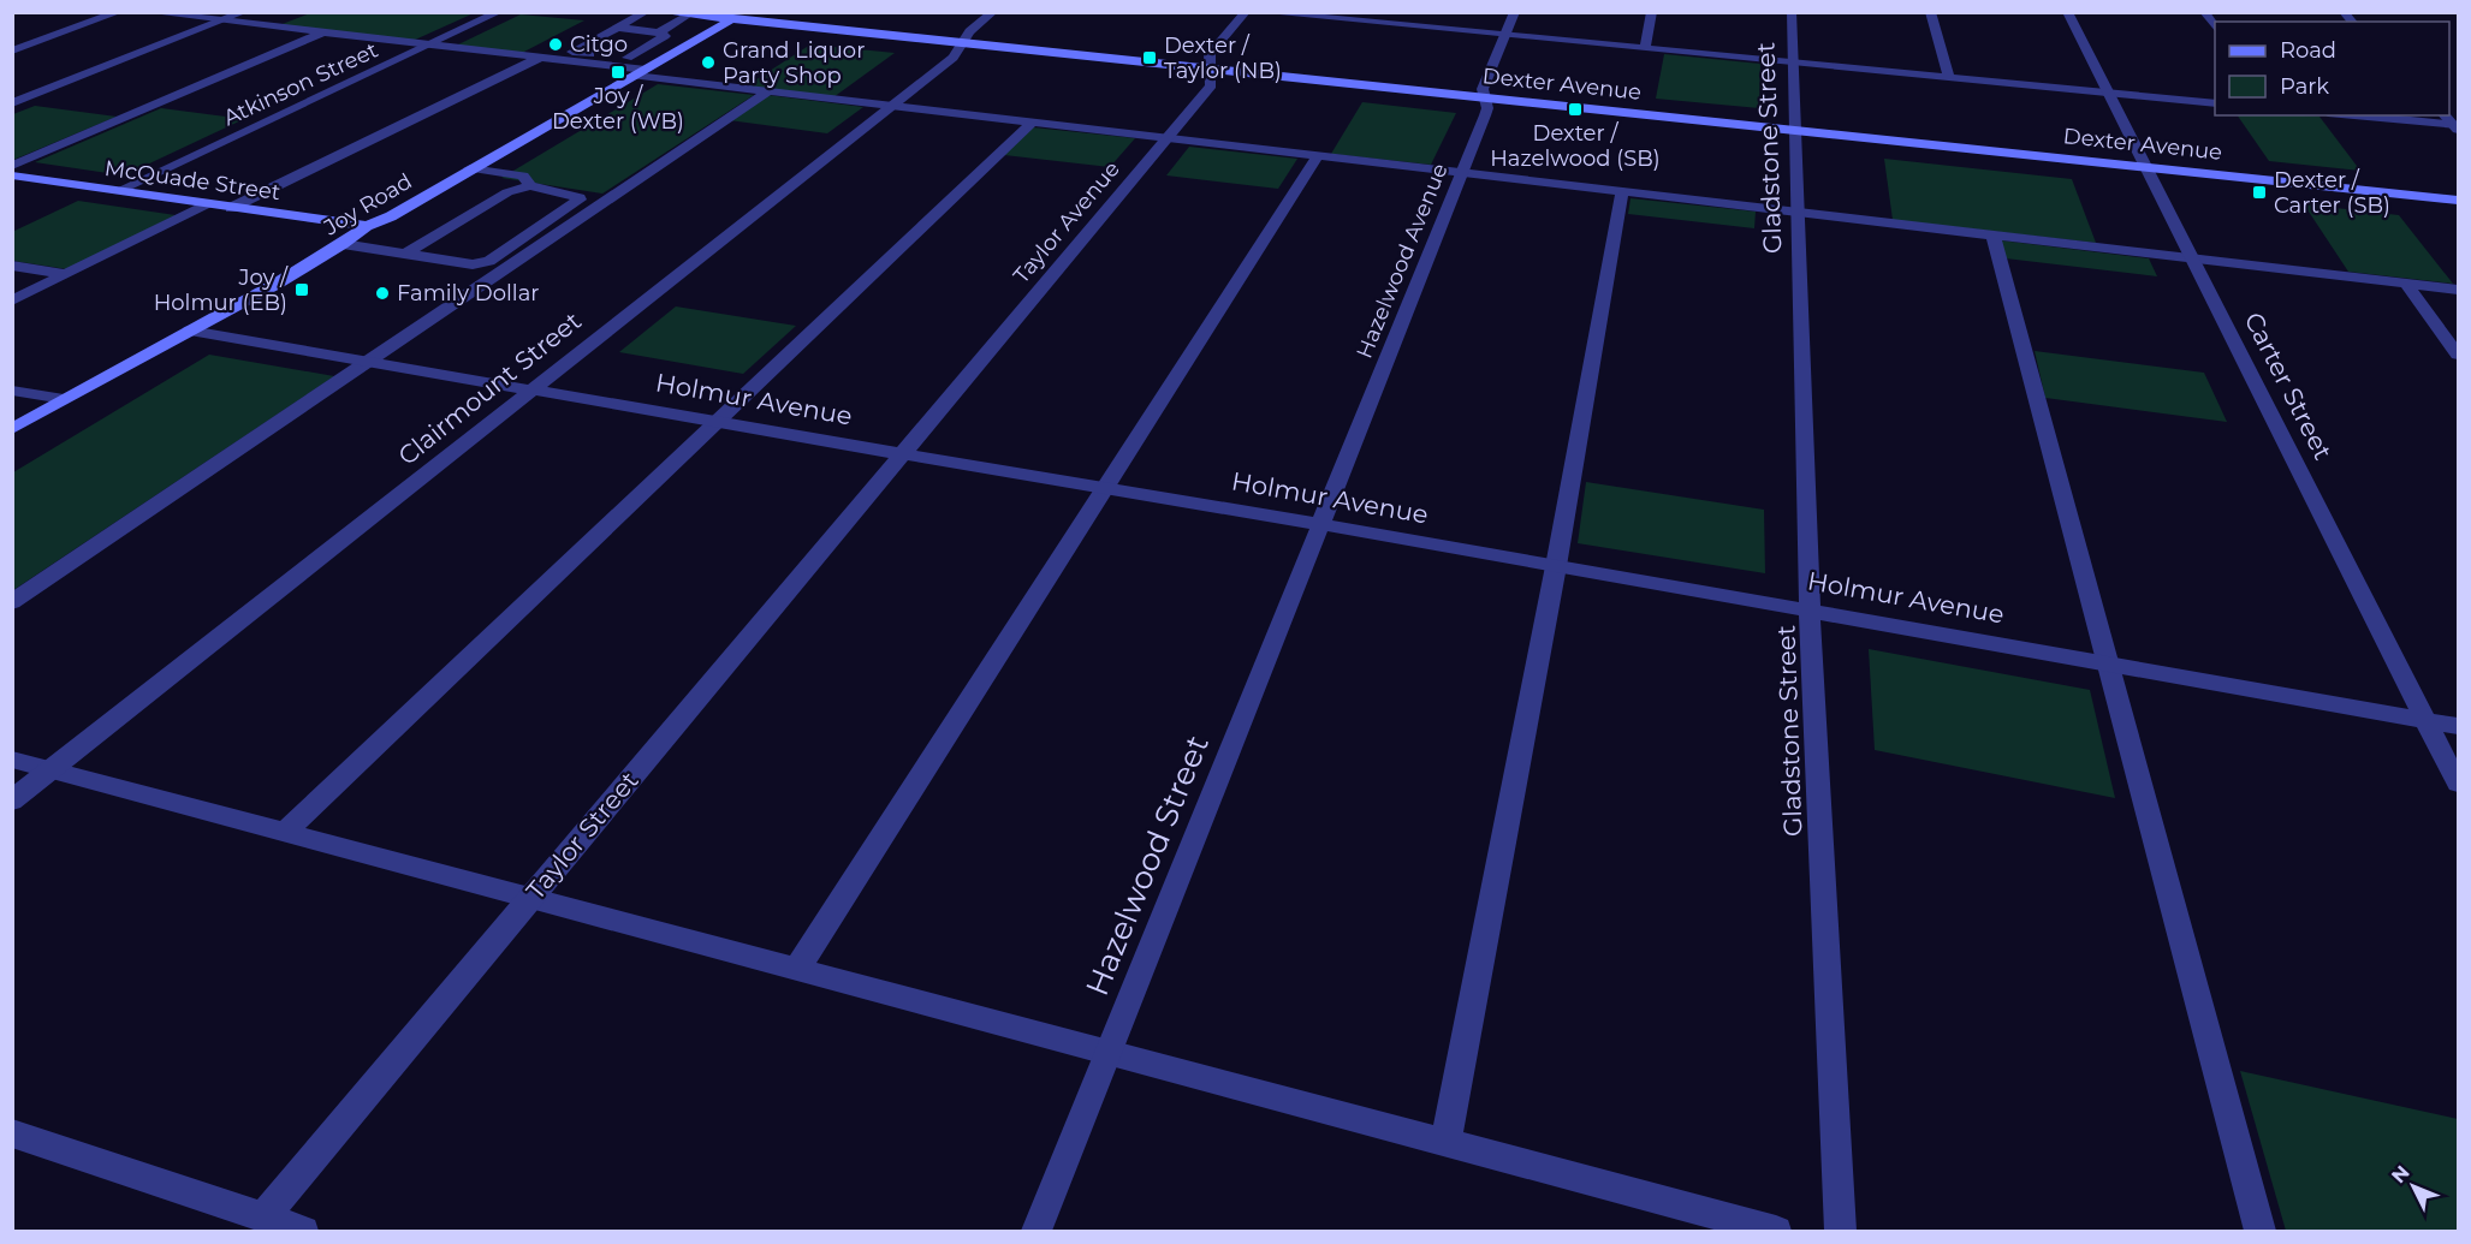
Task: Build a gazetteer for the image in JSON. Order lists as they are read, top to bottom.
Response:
{
  "streets": {
    "street": [
      "Atkinson Street",
      "Dexter Avenue",
      "Gladstone Street",
      "McQuade Street",
      "Joy Road",
      "Taylor Avenue",
      "Hazelwood Avenue",
      "Carter Street",
      "Clairmount Street",
      "Holmur Avenue",
      "Taylor Street",
      "Hazelwood Street"
    ]
  },
  "crossings": [
    ["Atkinson Street", "McQuade Street"],
    ["Dexter Avenue", "Gladstone Street"],
    ["Dexter Avenue", "Joy Road"],
    ["Dexter Avenue", "Taylor Avenue"],
    ["Dexter Avenue", "Hazelwood Avenue"],
    ["Dexter Avenue", "Carter Street"],
    ["Dexter Avenue", "Clairmount Street"],
    ["Gladstone Street", "Holmur Avenue"],
    ["McQuade Street", "Joy Road"],
    ["Joy Road", "Holmur Avenue"],
    ["Taylor Avenue", "Holmur Avenue"],
    ["Taylor Avenue", "Taylor Street"],
    ["Hazelwood Avenue", "Holmur Avenue"],
    ["Hazelwood Avenue", "Hazelwood Street"],
    ["Carter Street", "Holmur Avenue"],
    ["Clairmount Street", "Holmur Avenue"],
    ["Holmur Avenue", "Taylor Street"],
    ["Holmur Avenue", "Hazelwood Street"]
  ],
  "places": {
    "other": ["Citgo", "Grand Liquor Party Shop", "Family Dollar"],
    "transit": [
      "Dexter / Taylor (NB)",
      "Joy / Dexter (WB)",
      "Dexter / Hazelwood (SB)",
      "Dexter / Carter (SB)",
      "Joy / Holmur (EB)"
    ]
  },
  "legend": ["Road", "Park"],
  "north": "top left"
}
